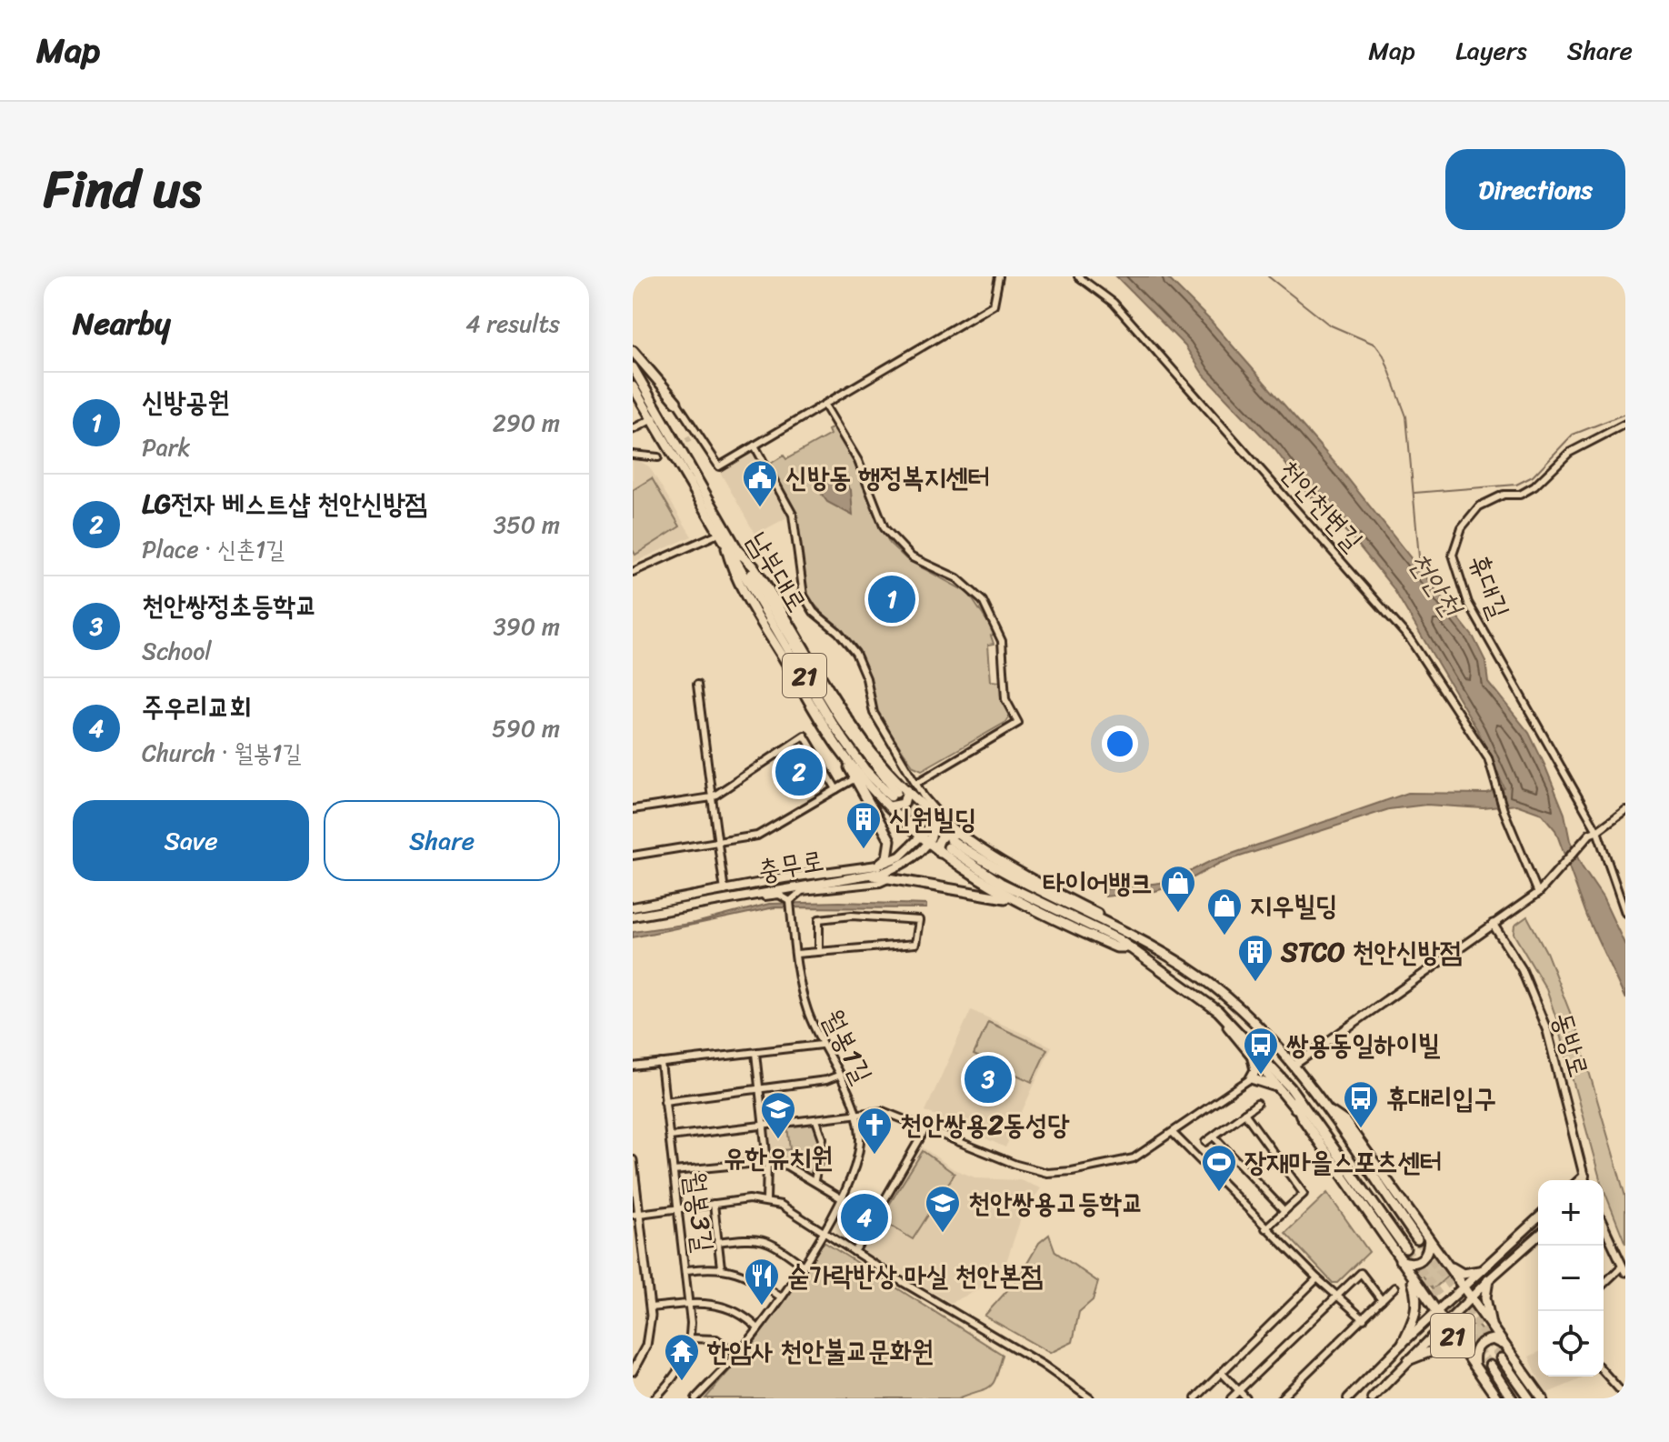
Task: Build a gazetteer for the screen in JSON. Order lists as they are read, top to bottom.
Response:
{
  "streets": {
    "highway": ["남부대로", "21"],
    "main road": ["충무로"],
    "street": [
      "천안천변길",
      "휴대길",
      "동방로",
      "월봉1길",
      "월봉3길"
    ]
  },
  "water": ["천안천"],
  "places": {
    "public building": ["신방동 행정복지센터"],
    "building": ["신원빌딩", "STCO 천안신방점"],
    "shop": ["타이어뱅크", "지우빌딩"],
    "bus stop": ["쌍용동일하이빌", "휴대리입구"],
    "school or university": ["유한유치원", "천안쌍용고등학교"],
    "church": ["천안쌍용2동성당"],
    "sports": ["장재마을스포츠센터"],
    "restaurant": ["숟가락반상 마실 천안본점"],
    "temple": ["한암사 천안불교문화원"]
  },
  "page": {
    "header": "Map",
    "nav": ["Map", "Layers", "Share"],
    "title": "Find us",
    "buttons": [
      "Directions",
      ["Save", "Share"]
    ],
    "heading": ["Nearby", "4 results"],
    "list": [
      {
        "mark": "1",
        "name": "신방공원",
        "note": "Park",
        "value": "290 m"
      },
      {
        "mark": "2",
        "name": "LG전자 베스트샵 천안신방점",
        "note": "Place · 신촌1길",
        "value": "350 m"
      },
      {
        "mark": "3",
        "name": "천안쌍정초등학교",
        "note": "School",
        "value": "390 m"
      },
      {
        "mark": "4",
        "name": "주우리교회",
        "note": "Church · 월봉1길",
        "value": "590 m"
      }
    ],
    "pins": [
      "1",
      "2",
      "3",
      "4"
    ],
    "map_buttons": ["+", "−"]
  }
}
